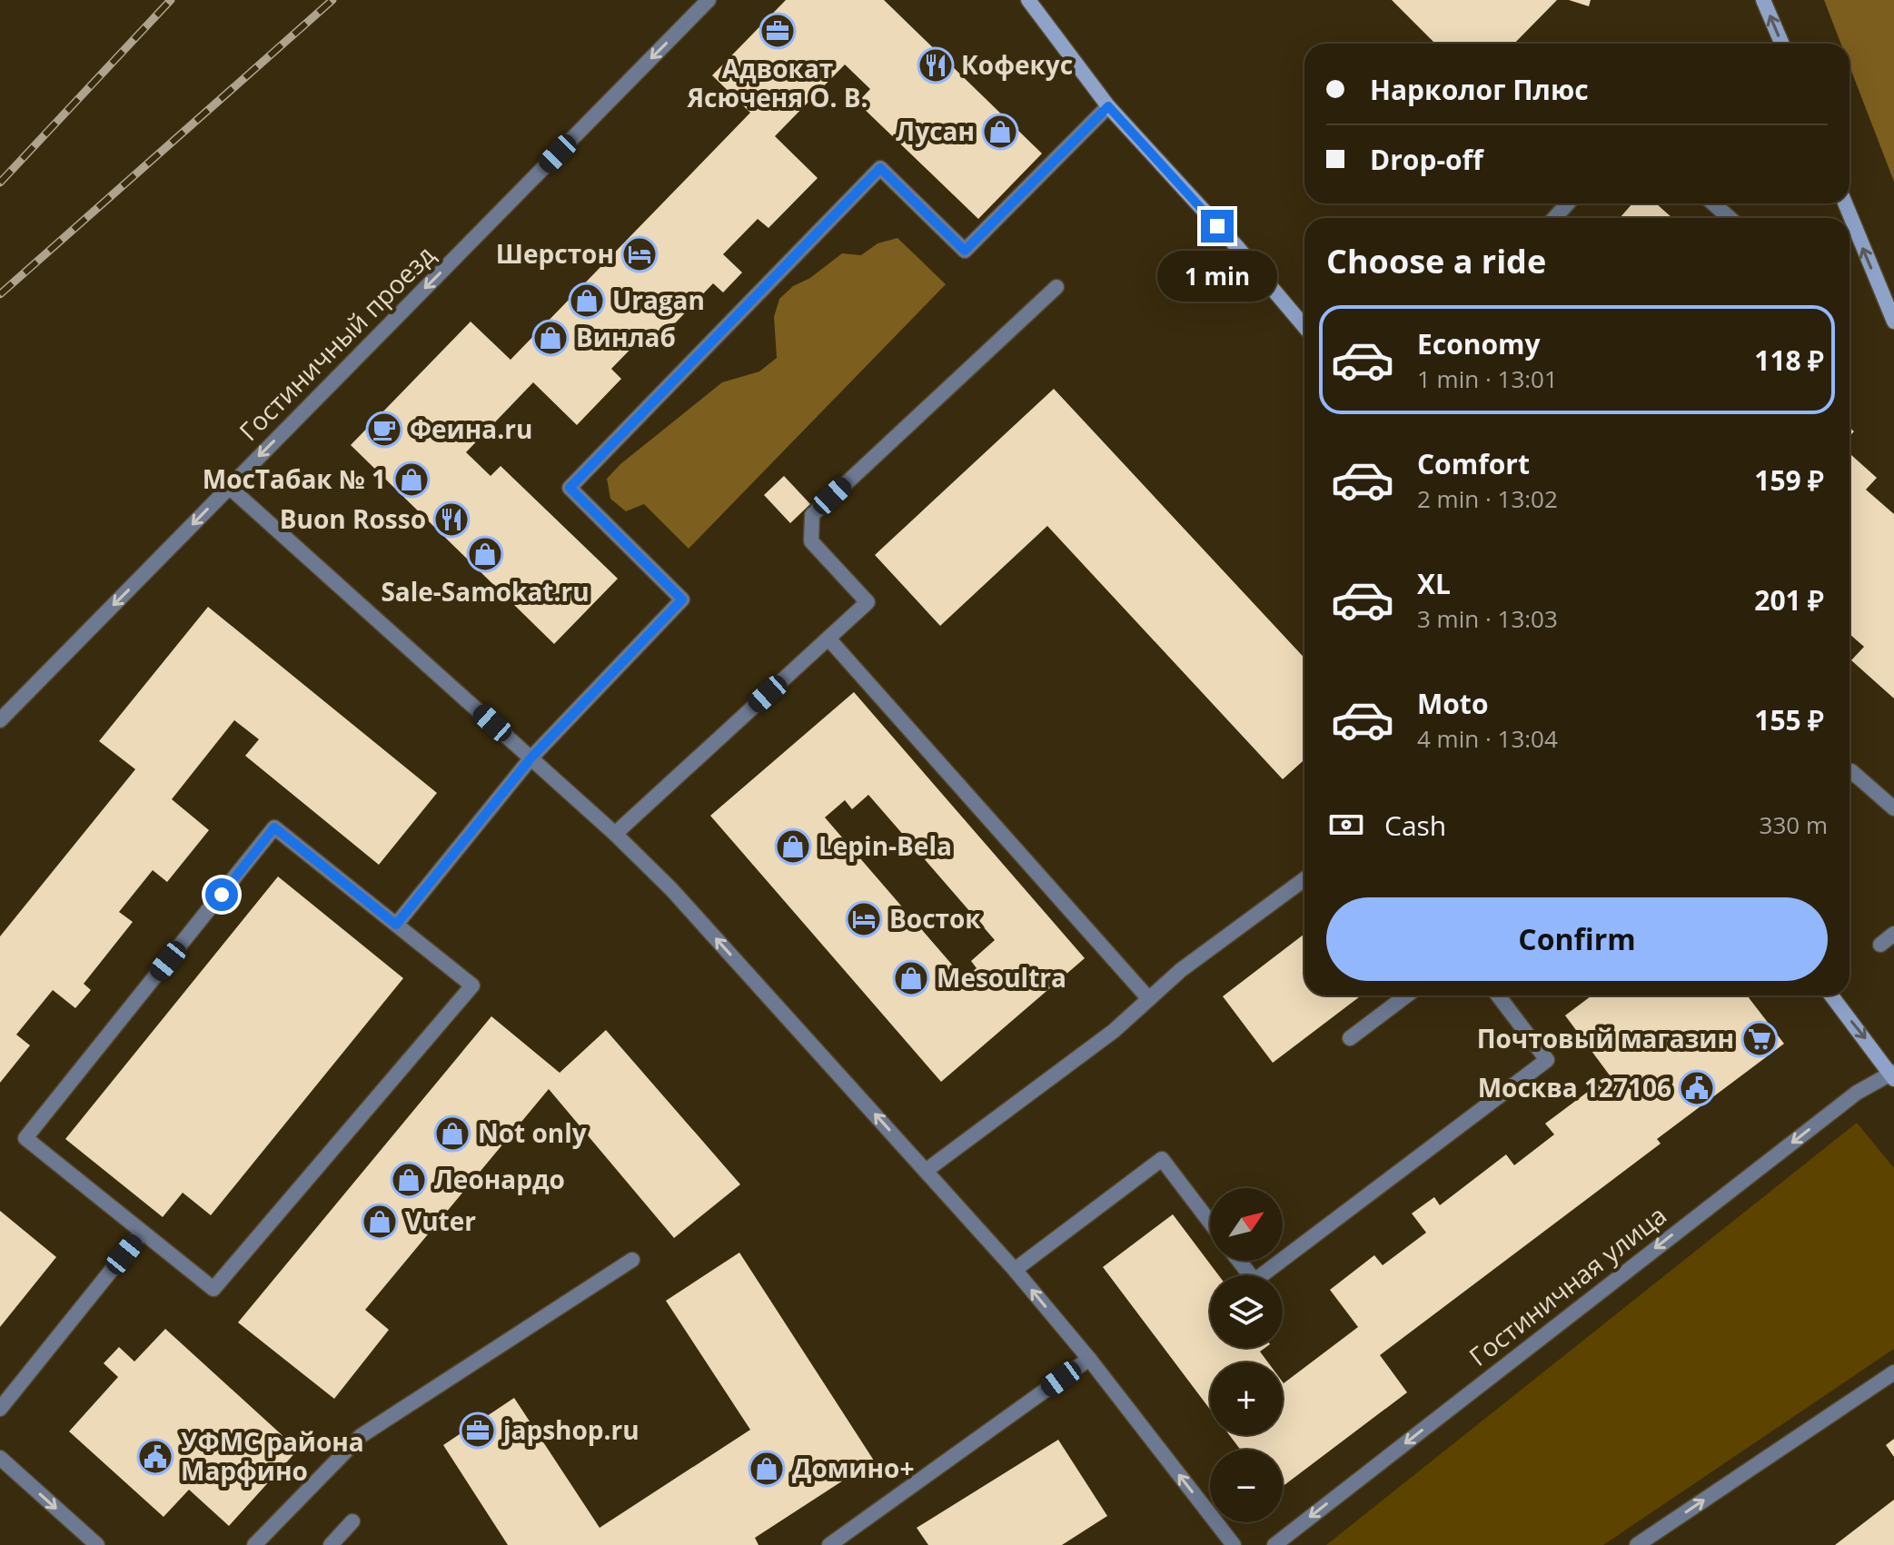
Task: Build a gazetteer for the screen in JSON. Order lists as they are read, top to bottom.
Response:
{
  "streets": {
    "street": ["Гостиничный проезд", "Гостиничная улица"]
  },
  "one_way": ["Гостиничный проезд", "Гостиничная улица"],
  "places": {
    "office": ["Адвокат Ясюченя О. В.", "japshop.ru"],
    "restaurant": ["Кофекус", "Buon Rosso"],
    "shop": [
      "Лусан",
      "Uragan",
      "Винлаб",
      "МосТабак № 1",
      "Sale-Samokat.ru",
      "Lepin-Bela",
      "Mesoultra",
      "Not only",
      "Леонардо",
      "Vuter",
      "Домино+"
    ],
    "hotel": ["Шерстон", "Восток"],
    "cafe": ["Феина.ru"],
    "supermarket": ["Почтовый магазин"],
    "public building": ["Москва 127106", "УФМС района Марфино"]
  },
  "north": "top right",
  "page": {
    "banner": ["Нарколог Плюс", "Drop-off"],
    "heading": "Choose a ride",
    "bubble": "1 min",
    "list": [
      {
        "name": "Economy",
        "note": "1 min · 13:01",
        "value": "118 ₽"
      },
      {
        "name": "Comfort",
        "note": "2 min · 13:02",
        "value": "159 ₽"
      },
      {
        "name": "XL",
        "note": "3 min · 13:03",
        "value": "201 ₽"
      },
      {
        "name": "Moto",
        "note": "4 min · 13:04",
        "value": "155 ₽"
      }
    ],
    "pay": ["Cash", "330 m"],
    "buttons": "Confirm",
    "map_buttons": ["+", "−"]
  }
}
